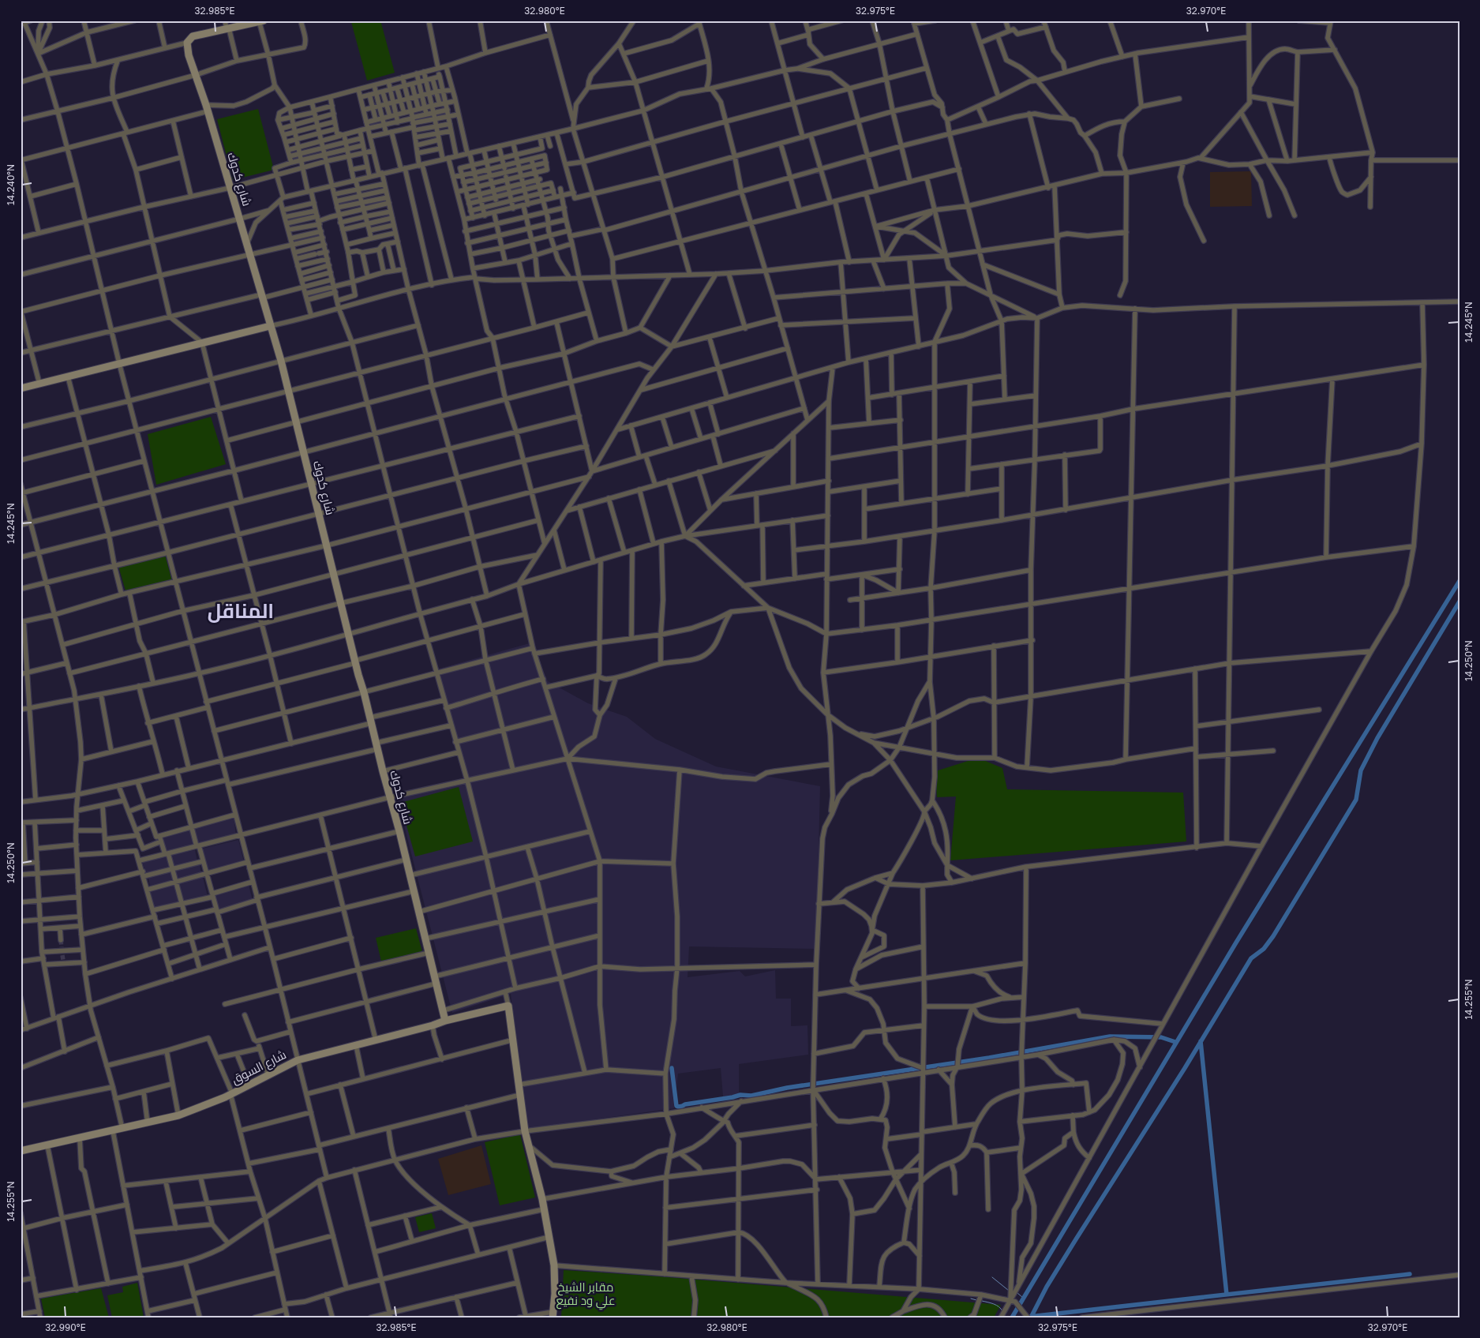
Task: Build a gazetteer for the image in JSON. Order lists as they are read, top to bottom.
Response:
{
  "streets": {
    "street": ["شارع كدوك", "شارع السوق"]
  },
  "crossings": [
    ["شارع كدوك", "شارع السوق"]
  ],
  "districts": ["المناقل"],
  "parks": ["مقابر الشيخ علي ود نفيع"],
  "coordinates": [
    "32.985°E",
    "32.980°E",
    "32.975°E",
    "32.970°E",
    "14.240°N",
    "14.245°N",
    "14.250°N",
    "14.255°N",
    "32.990°E"
  ]
}
